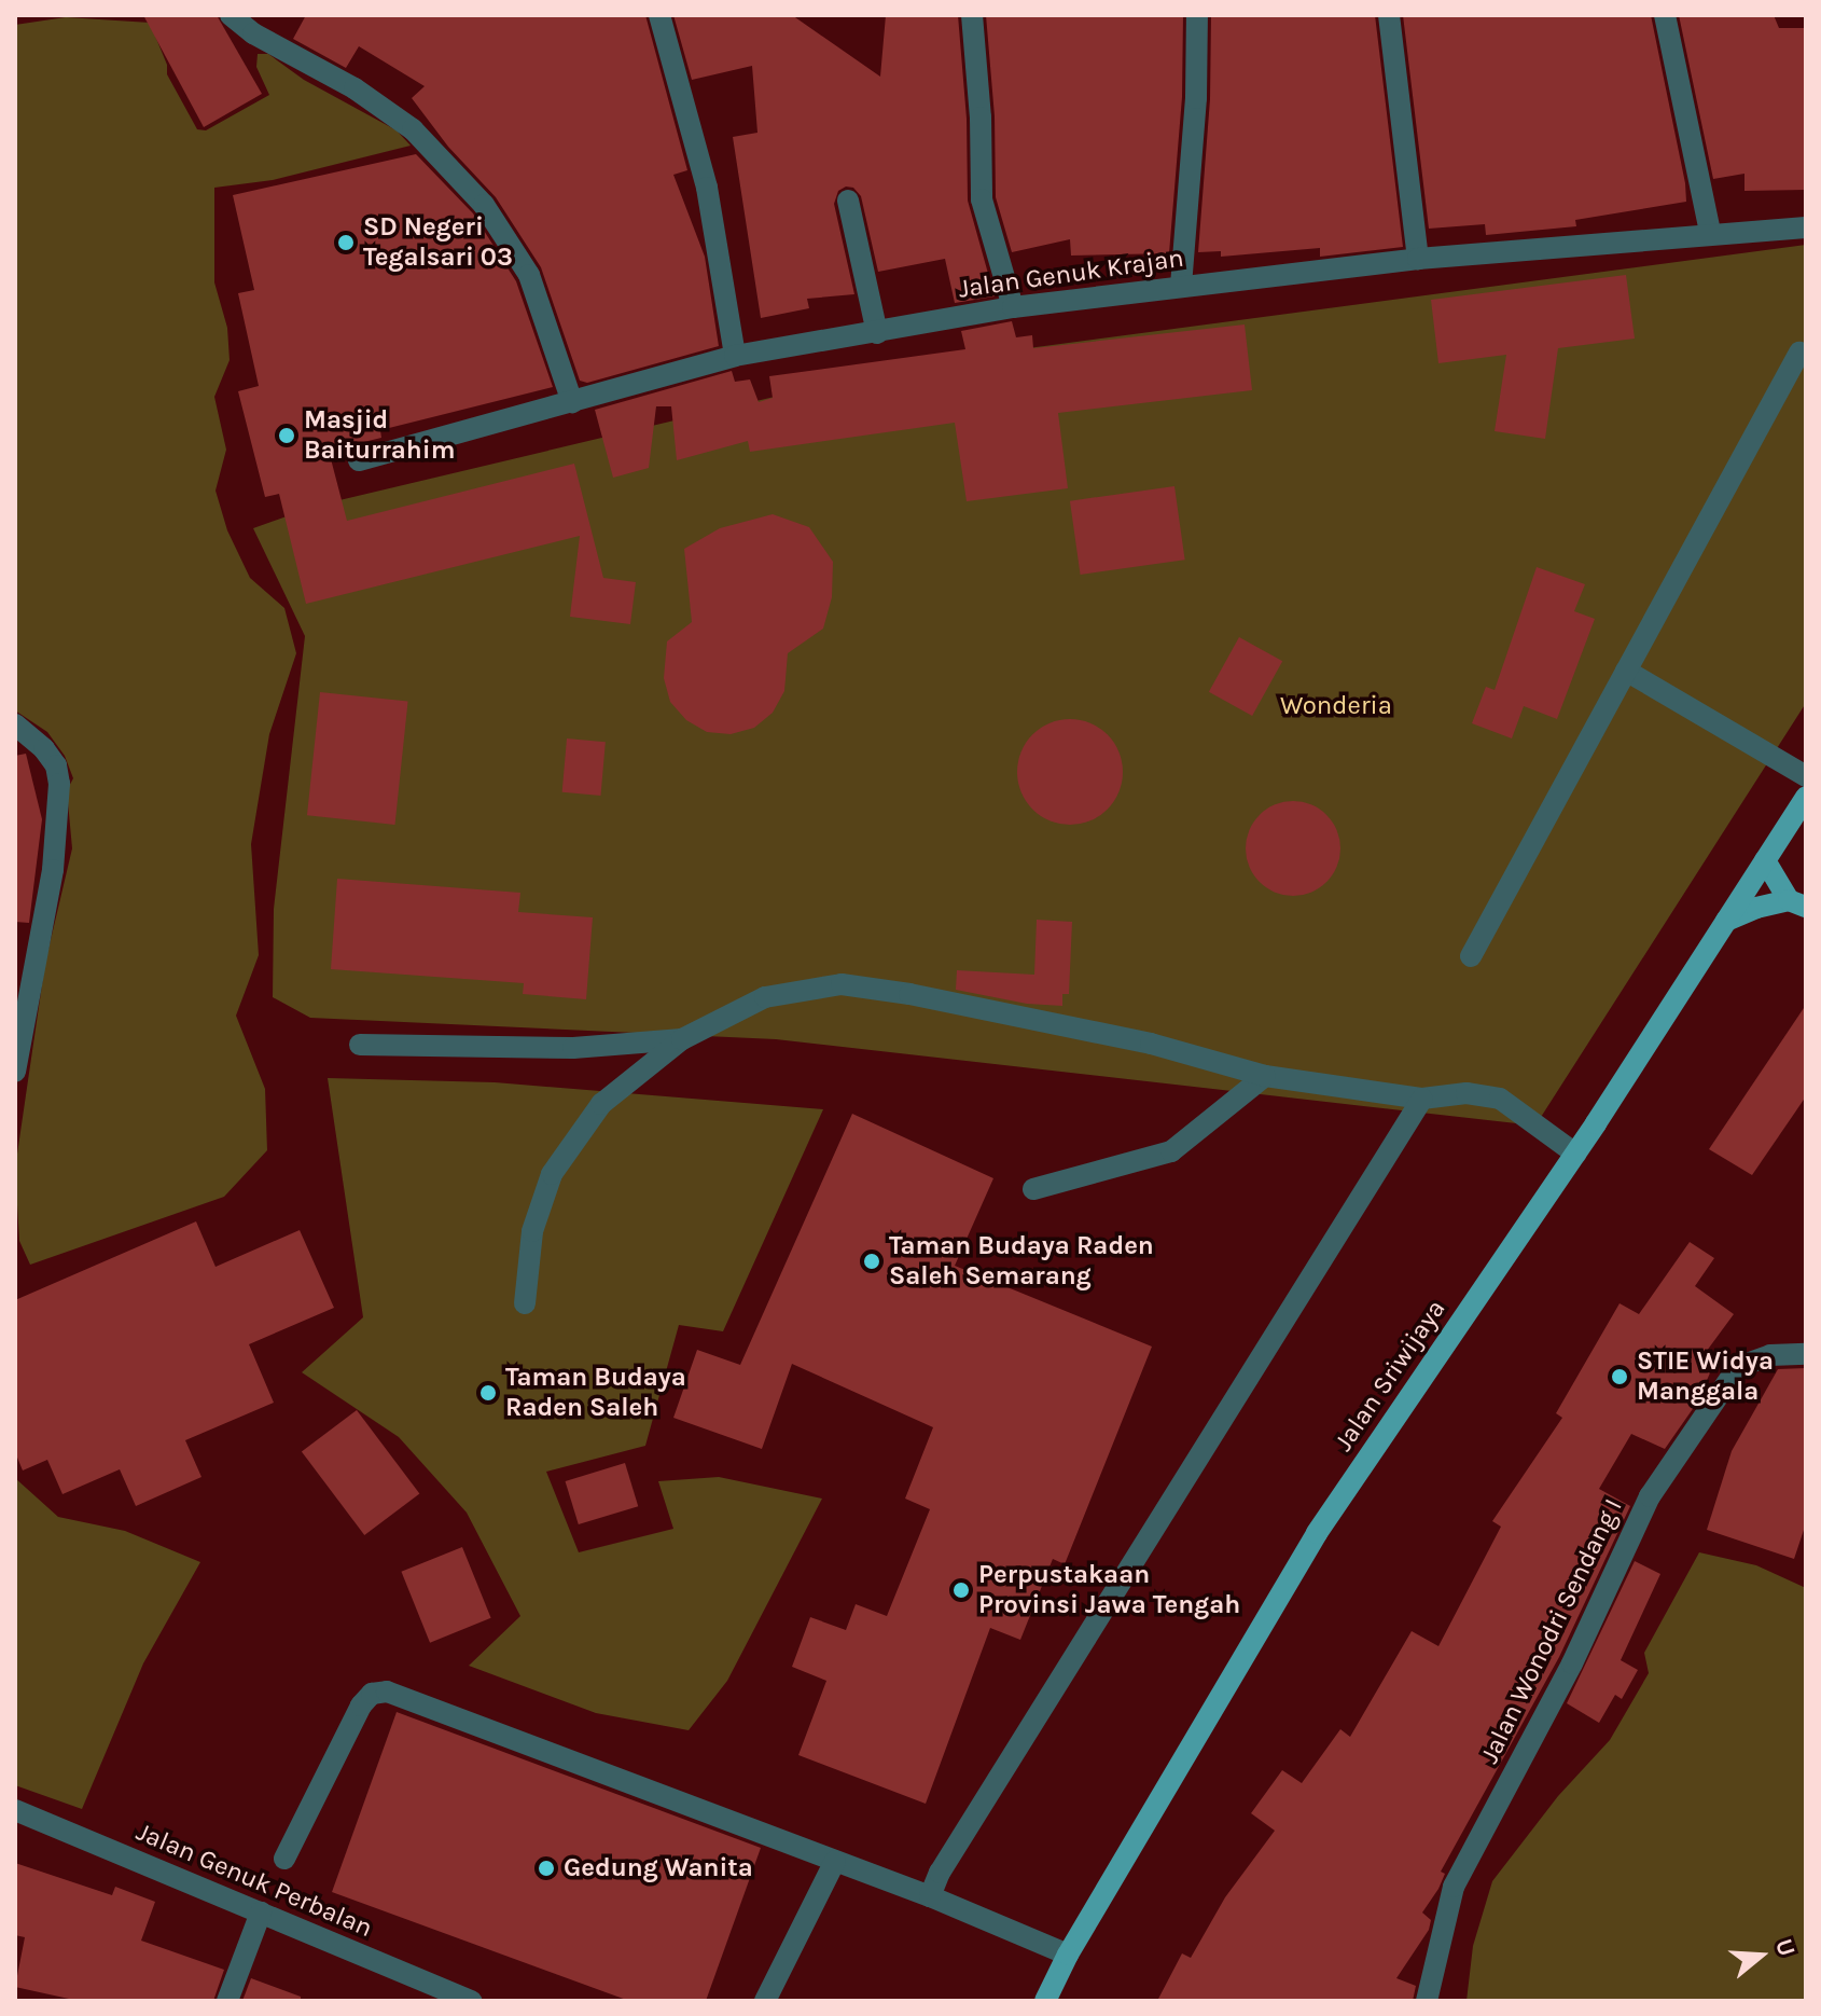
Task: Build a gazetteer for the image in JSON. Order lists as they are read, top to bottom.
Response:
{
  "streets": {
    "main road": ["Jalan Sriwijaya"],
    "street": ["Jalan Genuk Krajan", "Jalan Wonodri Sendang I", "Jalan Genuk Perbalan"]
  },
  "parks": ["Wonderia"],
  "places": [
    "SD Negeri Tegalsari 03",
    "Masjid Baiturrahim",
    "Taman Budaya Raden Saleh Semarang",
    "STIE Widya Manggala",
    "Taman Budaya Raden Saleh",
    "Perpustakaan Provinsi Jawa Tengah",
    "Gedung Wanita"
  ],
  "north": "right"
}
